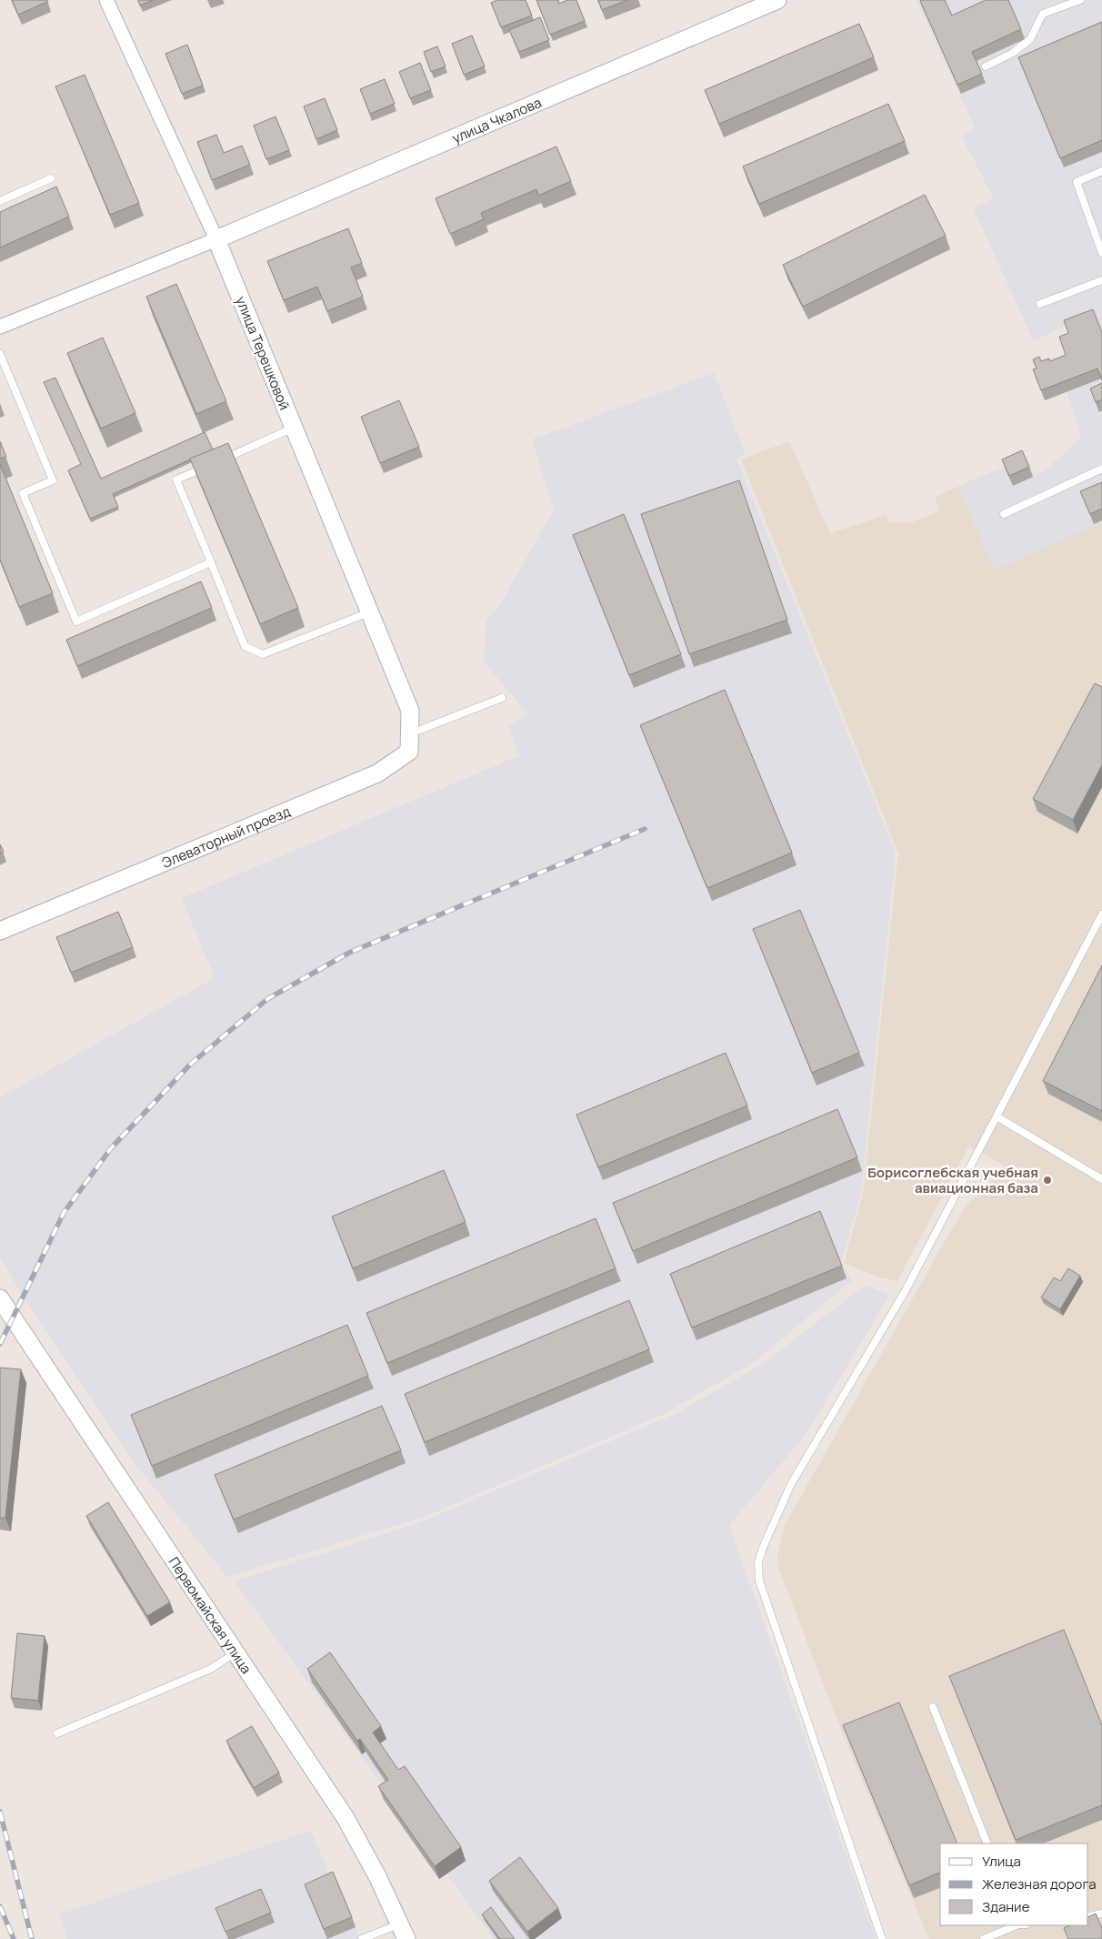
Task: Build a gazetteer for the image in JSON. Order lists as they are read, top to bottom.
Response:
{
  "streets": {
    "street": [
      "улица Чкалова",
      "улица Терешковой",
      "Элеваторный проезд",
      "Первомайская улица"
    ]
  },
  "crossings": [
    ["улица Чкалова", "улица Терешковой"],
    ["улица Терешковой", "Элеваторный проезд"]
  ],
  "places": ["Борисоглебская учебная авиационная база"],
  "legend": ["Улица", "Железная дорога", "Здание"]
}
